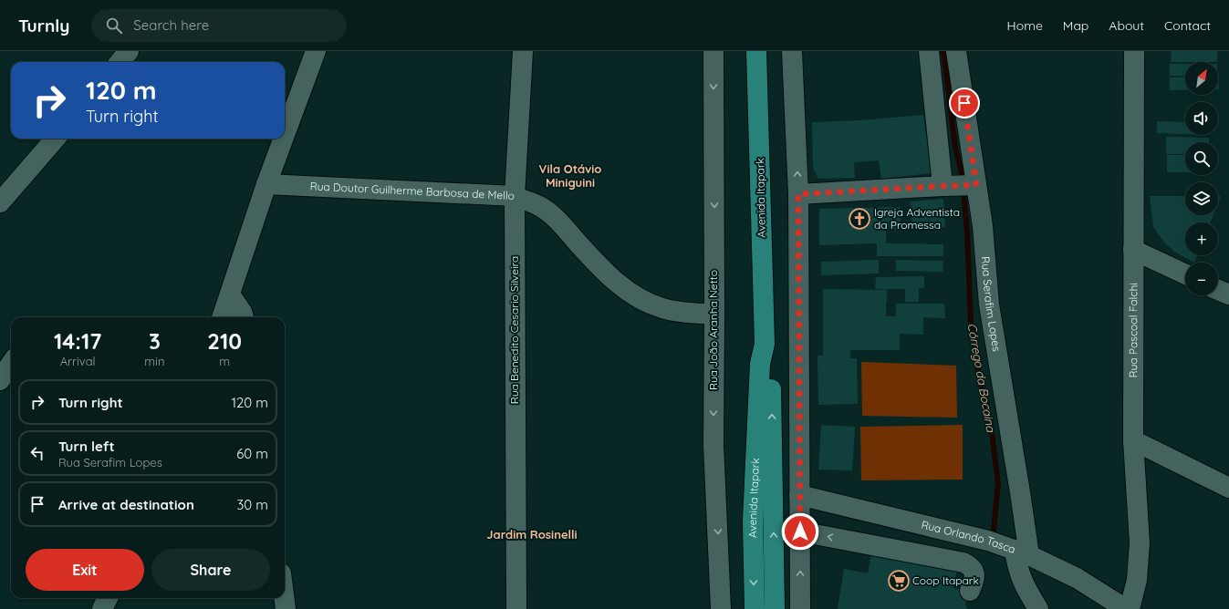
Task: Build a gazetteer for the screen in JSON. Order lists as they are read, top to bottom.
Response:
{
  "streets": {
    "main road": ["Avenida Itapark"],
    "street": [
      "Rua Doutor Guilherme Barbosa de Mello",
      "Rua Serafim Lopes",
      "Rua Benedito Cesario Silveira",
      "Rua João Aranha Netto",
      "Rua Pascoal Falchi",
      "Rua Orlando Tasca"
    ]
  },
  "crossings": [
    ["Rua Doutor Guilherme Barbosa de Mello", "Rua Benedito Cesario Silveira"],
    ["Rua Doutor Guilherme Barbosa de Mello", "Rua João Aranha Netto"],
    ["Rua Serafim Lopes", "Rua Orlando Tasca"]
  ],
  "districts": ["Vila Otávio Miniguini", "Jardim Rosinelli"],
  "water": ["Córrego da Bocaina"],
  "places": {
    "church": ["Igreja Adventista da Promessa"],
    "supermarket": ["Coop Itapark"]
  },
  "north": "top right",
  "page": {
    "header": "Turnly",
    "search": "Search here",
    "nav": [
      "Home",
      "Map",
      "About",
      "Contact"
    ],
    "map_buttons": ["+", "−"],
    "turn": ["120 m", "Turn right"],
    "eta": [
      "14:17",
      "Arrival",
      "3",
      "min",
      "210",
      "m"
    ],
    "list": [
      {
        "name": "Turn right",
        "value": "120 m"
      },
      {
        "name": "Turn left",
        "note": "Rua Serafim Lopes",
        "value": "60 m"
      },
      {
        "name": "Arrive at destination",
        "value": "30 m"
      }
    ],
    "buttons": ["Exit", "Share"]
  }
}
